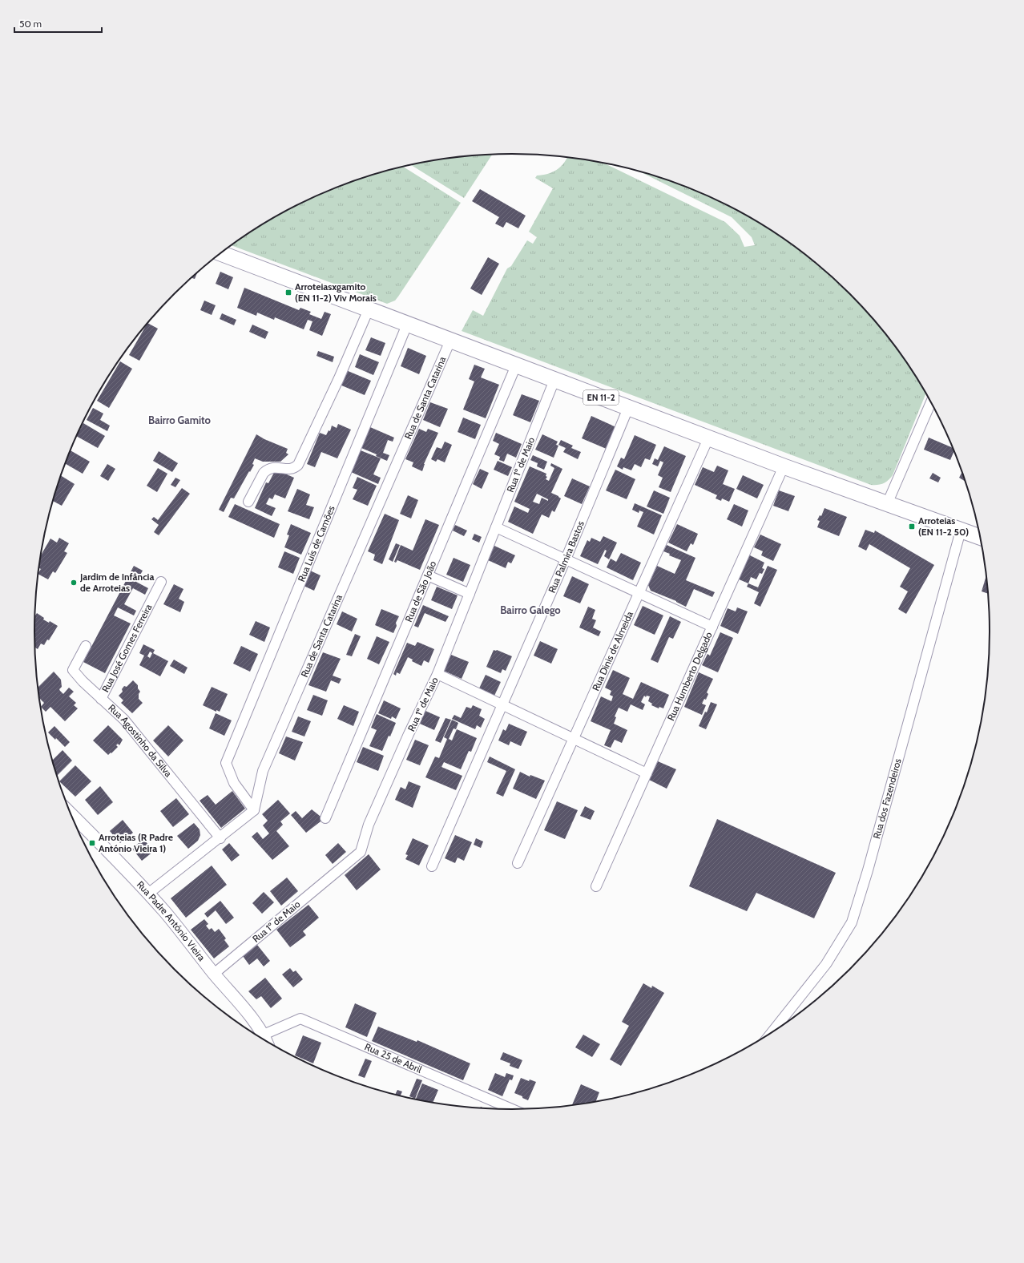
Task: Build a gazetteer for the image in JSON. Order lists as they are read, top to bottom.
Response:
{
  "streets": {
    "main road": ["EN 11-2"],
    "street": [
      "Rua de Santa Catarina",
      "Rua 1º de Maio",
      "Rua Luís de Camões",
      "Rua Palmira Bastos",
      "Rua de São João",
      "Rua José Gomes Ferreira",
      "Rua Dinis de Almeida",
      "Rua Humberto Delgado",
      "Rua Agostinho da Silva",
      "Rua dos Fazendeiros",
      "Rua Padre António Vieira",
      "Rua 25 de Abril"
    ]
  },
  "crossings": [
    ["Rua de Santa Catarina", "EN 11-2"],
    ["Rua de Santa Catarina", "Rua Luís de Camões"],
    ["EN 11-2", "Rua 1º de Maio"],
    ["EN 11-2", "Rua Luís de Camões"],
    ["EN 11-2", "Rua Palmira Bastos"],
    ["EN 11-2", "Rua de São João"],
    ["EN 11-2", "Rua Dinis de Almeida"],
    ["EN 11-2", "Rua Humberto Delgado"],
    ["EN 11-2", "Rua dos Fazendeiros"],
    ["Rua 1º de Maio", "Rua Padre António Vieira"],
    ["Rua José Gomes Ferreira", "Rua Agostinho da Silva"],
    ["Rua Padre António Vieira", "Rua 25 de Abril"]
  ],
  "districts": ["Bairro Gamito", "Bairro Galego"],
  "places": {
    "transit": ["Arroteiasxgamito (EN 11-2) Viv Morais", "Arroteias (EN 11-2 50)", "Arroteias (R Padre António Vieira 1)"],
    "other": ["Jardim de Infância de Arroteias"]
  },
  "scale_bar": "50 m"
}
